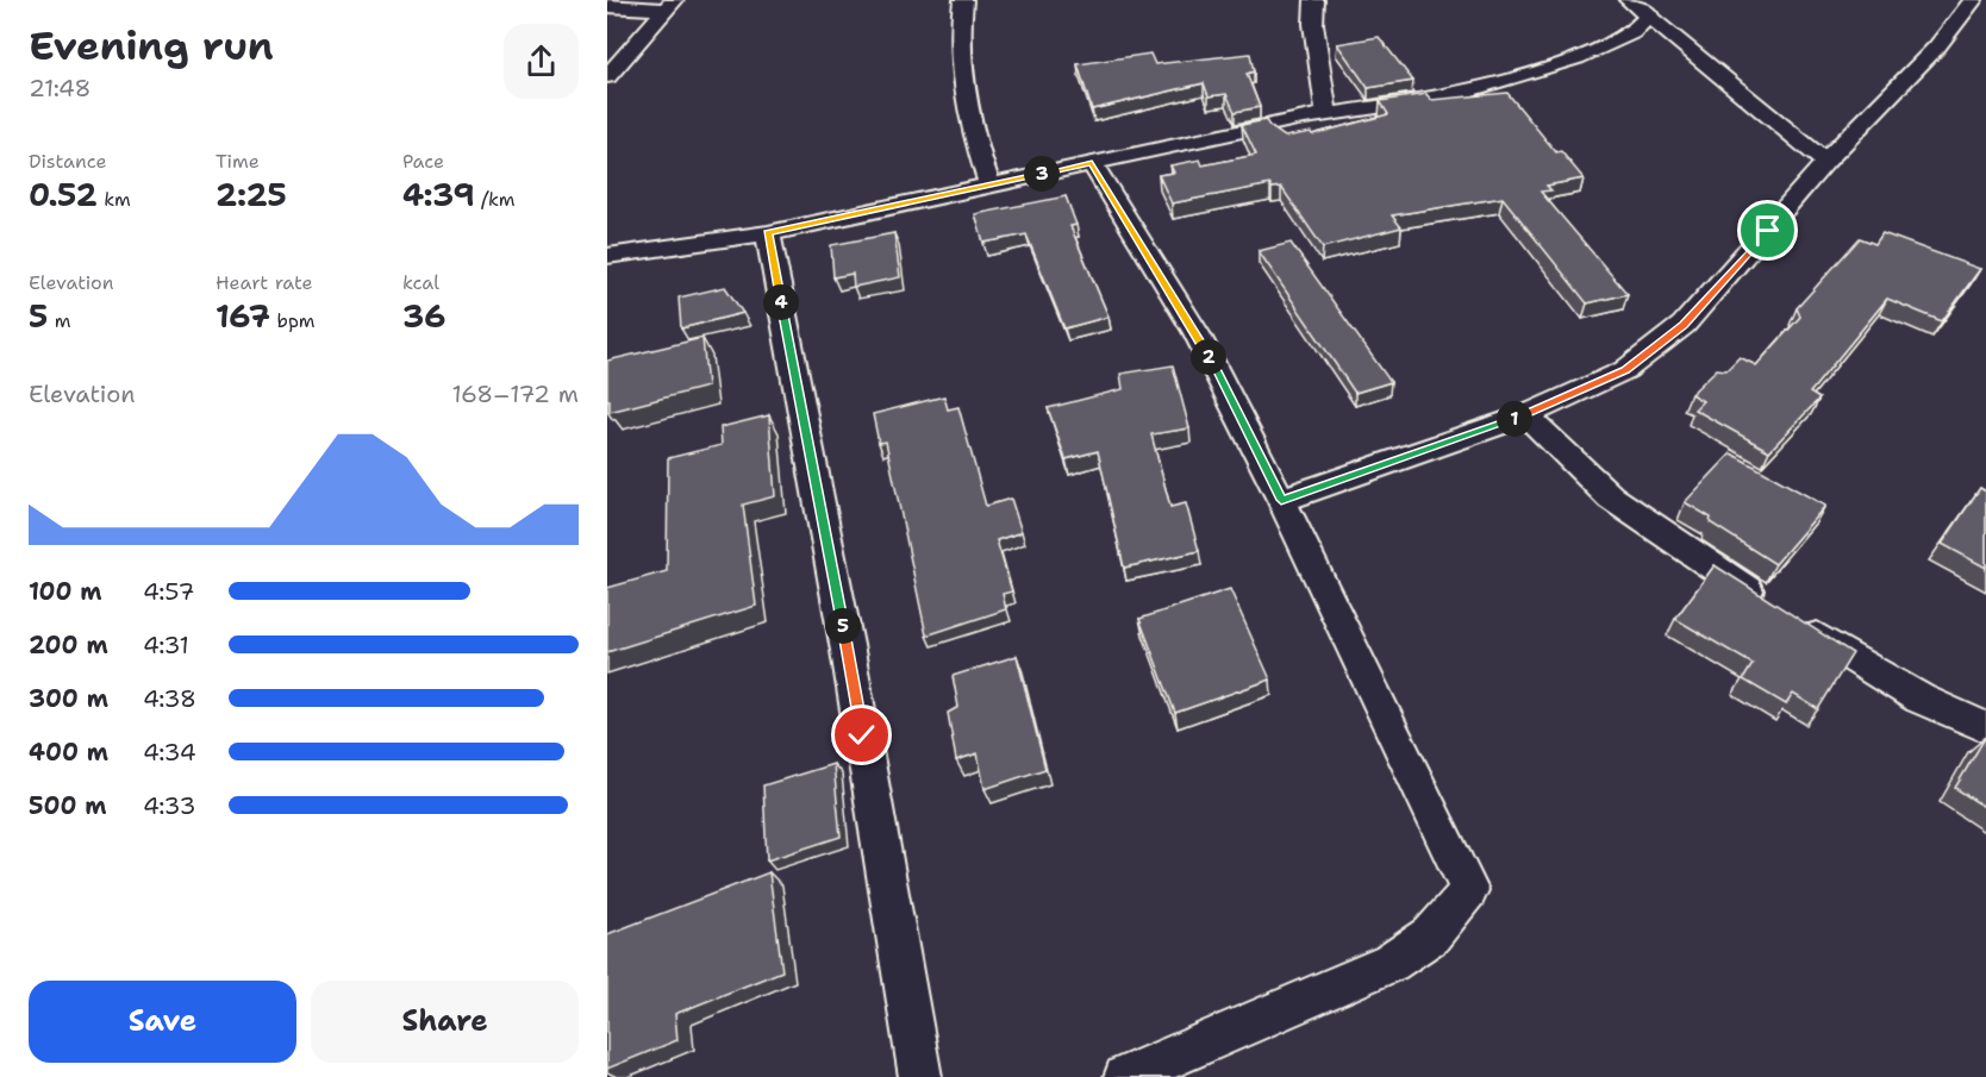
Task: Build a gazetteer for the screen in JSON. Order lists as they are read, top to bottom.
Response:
{
  "page": {
    "heading": ["Evening run", "21:48"],
    "stats": [
      ["Distance", "0.52 km"],
      ["Time", "2:25"],
      ["Pace", "4:39 /km"],
      ["Elevation", "5 m"],
      ["Heart rate", "167 bpm"],
      ["kcal", "36"]
    ],
    "pins": [
      "3",
      "4",
      "2",
      "1",
      "5"
    ],
    "chart": ["Elevation", "168–172 m"],
    "list": [
      {
        "name": "100 m",
        "note": "4:57"
      },
      {
        "name": "200 m",
        "note": "4:31"
      },
      {
        "name": "300 m",
        "note": "4:38"
      },
      {
        "name": "400 m",
        "note": "4:34"
      },
      {
        "name": "500 m",
        "note": "4:33"
      }
    ],
    "buttons": ["Save", "Share"]
  }
}
